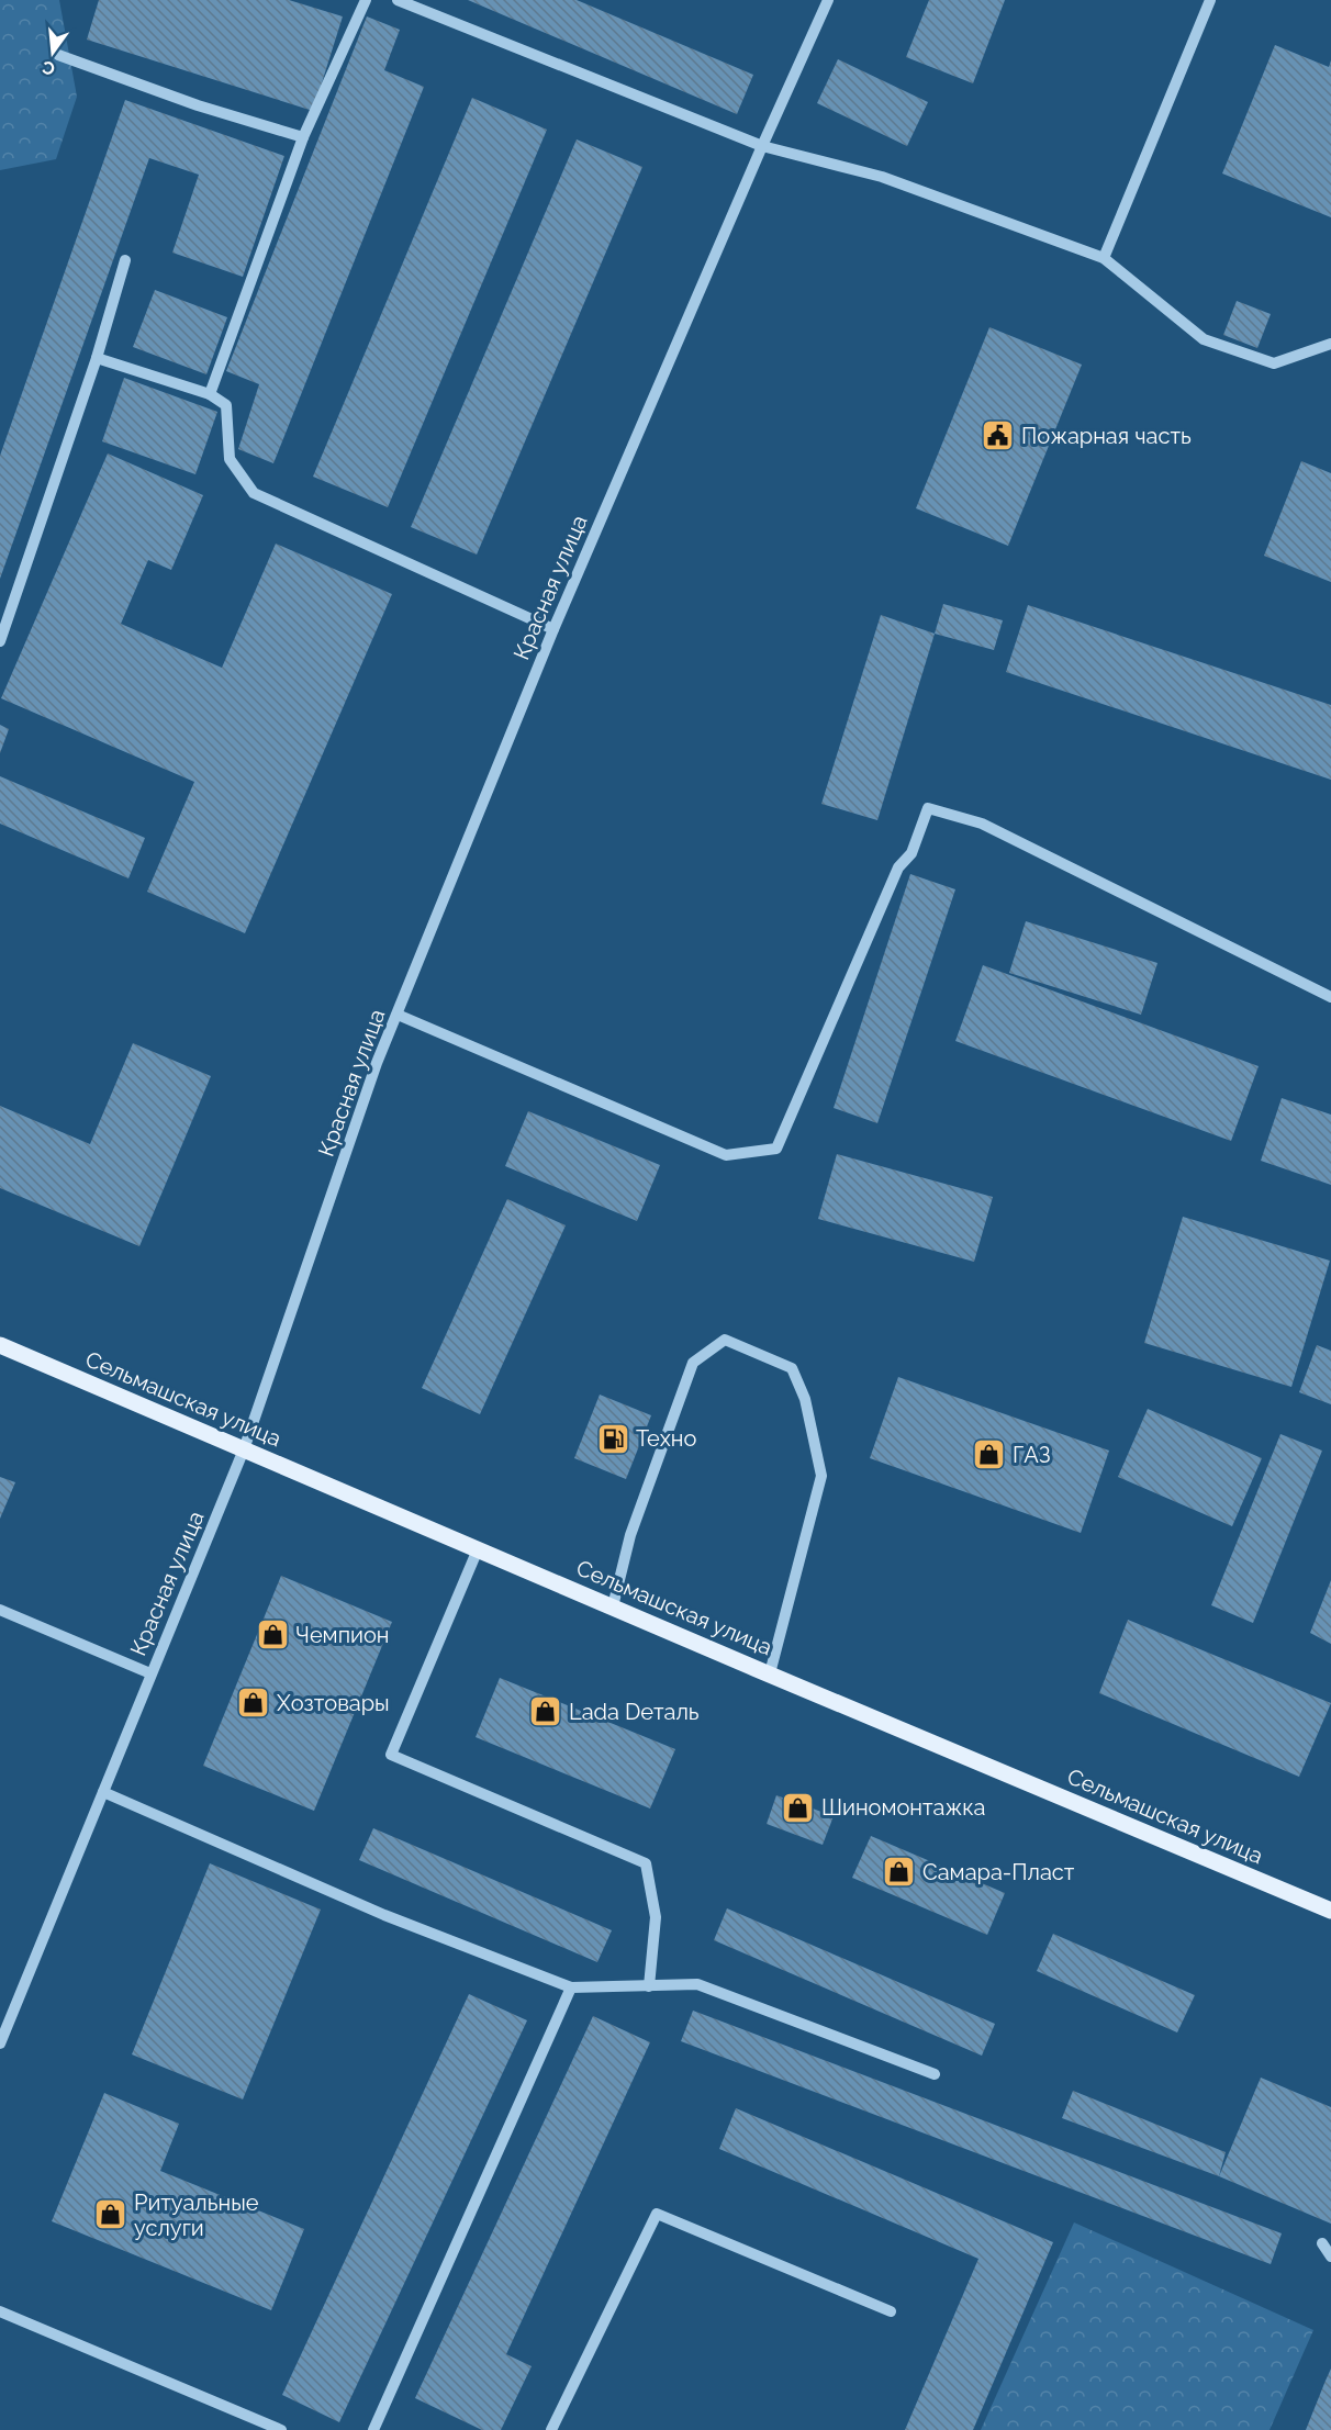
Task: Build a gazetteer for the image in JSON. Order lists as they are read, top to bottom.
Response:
{
  "streets": {
    "main road": ["Сельмашская улица"],
    "street": ["Красная улица"]
  },
  "crossings": [
    ["Красная улица", "Сельмашская улица"]
  ],
  "places": {
    "public building": ["Пожарная часть"],
    "fuel station": ["Техно"],
    "shop": [
      "ГАЗ",
      "Чемпион",
      "Хозтовары",
      "Lada Dеталь",
      "Шиномонтажка",
      "Самара-Пласт",
      "Ритуальные услуги"
    ]
  },
  "north": "bottom"
}
